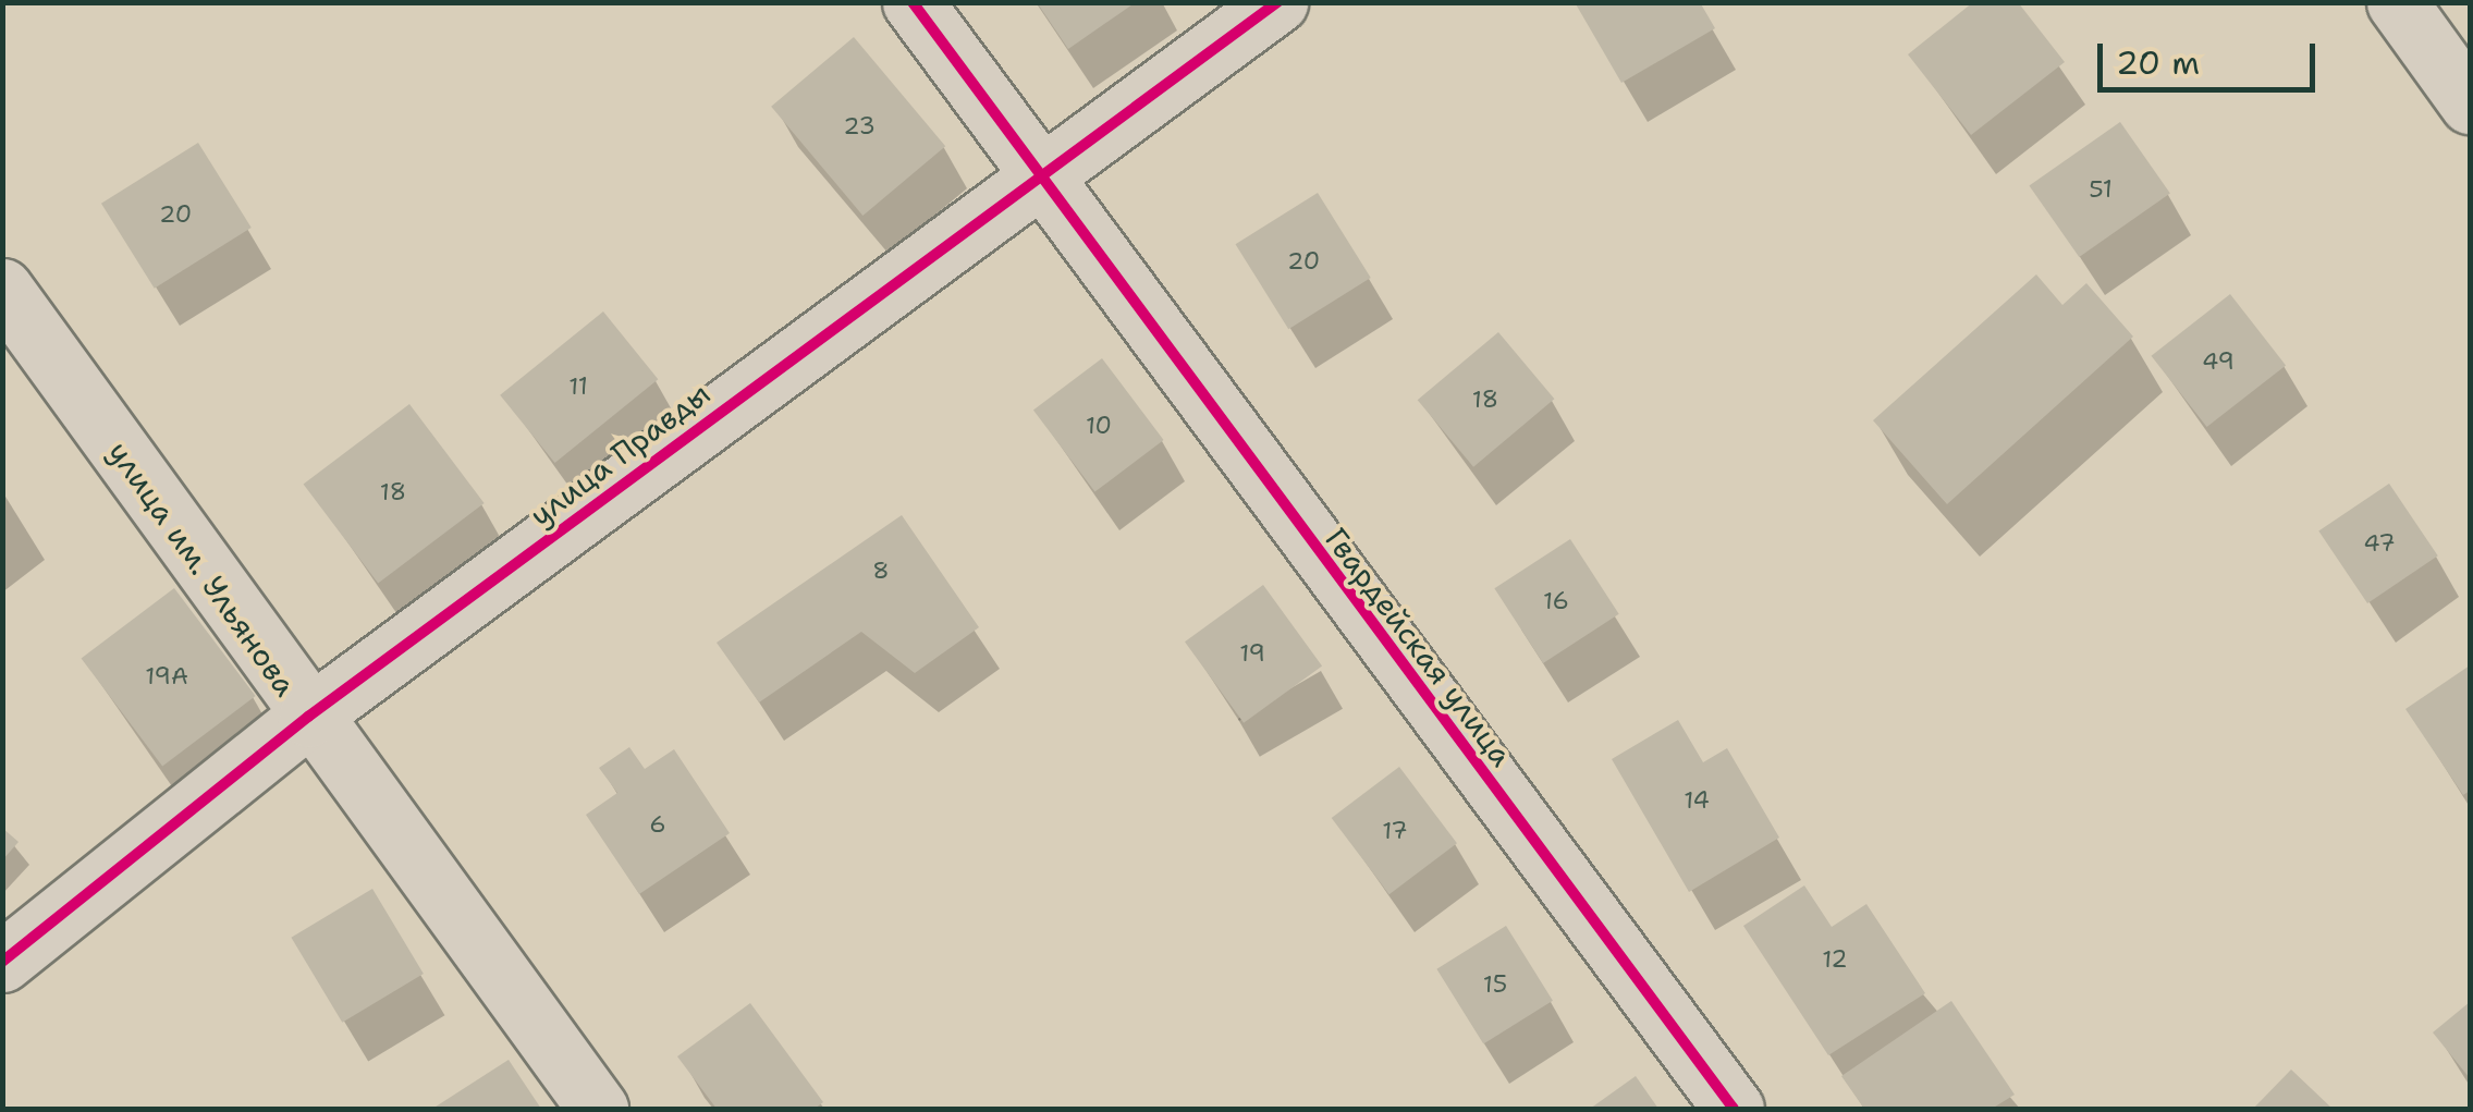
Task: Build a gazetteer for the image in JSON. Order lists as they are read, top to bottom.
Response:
{
  "streets": {
    "street": ["улица Правды", "улица им. Ульянова", "Гвардейская улица"]
  },
  "crossings": [
    ["улица Правды", "улица им. Ульянова"],
    ["улица Правды", "Гвардейская улица"]
  ],
  "house_numbers": [
    "23",
    "51",
    "20",
    "20",
    "49",
    "11",
    "18",
    "10",
    "18",
    "47",
    "8",
    "16",
    "19",
    "19А",
    "14",
    "6",
    "17",
    "12",
    "15"
  ],
  "scale_bar": "20 m"
}
